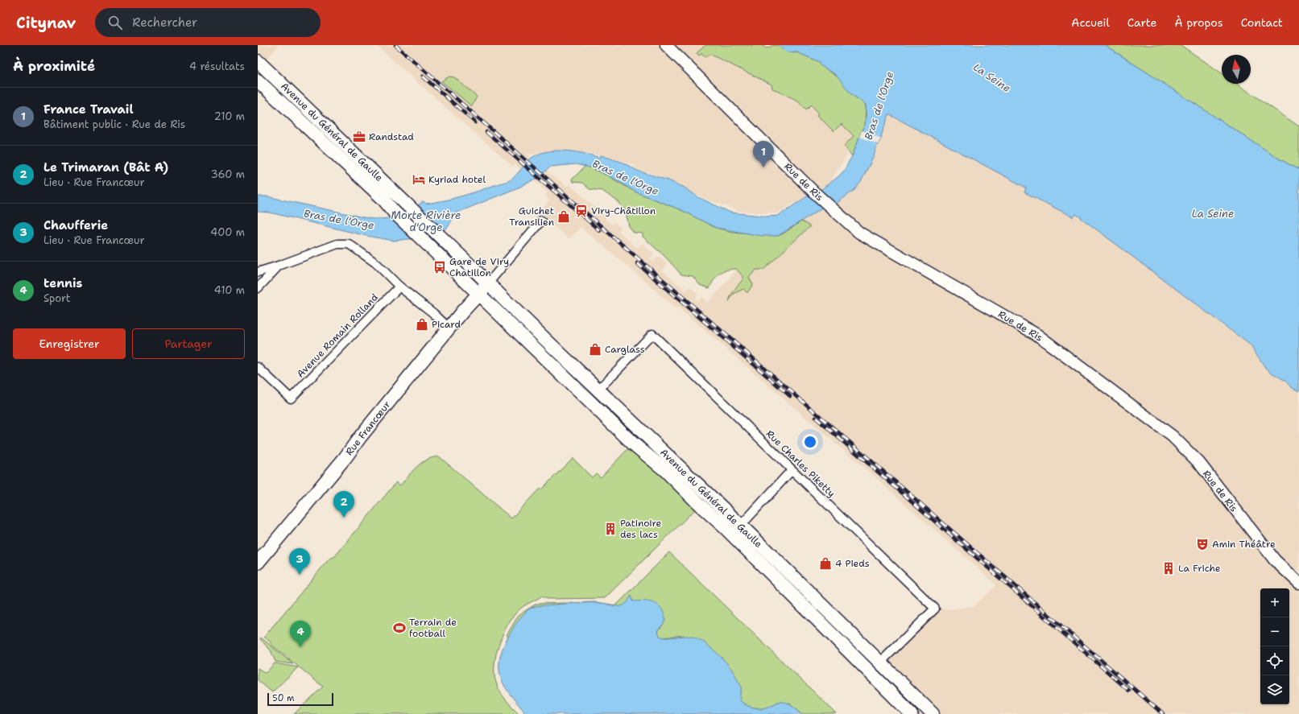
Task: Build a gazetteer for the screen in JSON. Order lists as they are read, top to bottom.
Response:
{
  "streets": {
    "main road": ["Avenue du Général de Gaulle", "Rue de Ris", "Rue Francœur"],
    "street": ["Avenue Romain Rolland", "Rue Charles Piketty"]
  },
  "crossings": [
    ["Avenue du Général de Gaulle", "Rue Francœur"],
    ["Avenue du Général de Gaulle", "Rue Charles Piketty"]
  ],
  "water": ["La Seine", "Bras de l'Orge", "Morte Rivière d'Orge"],
  "places": {
    "office": ["Randstad"],
    "hotel": ["Kyriad hotel"],
    "station": ["Viry-Châtillon"],
    "shop": [
      "Guichet Transilien",
      "Picard",
      "Carglass",
      "4 Pieds"
    ],
    "bus stop": ["Gare de Viry Chatillon"],
    "building": ["Patinoire des lacs", "La Friche"],
    "theatre": ["Amin Théâtre"],
    "sports": ["Terrain de football"]
  },
  "scale_bar": "50 m",
  "north": "top",
  "page": {
    "header": "Citynav",
    "search": "Rechercher",
    "nav": [
      "Accueil",
      "Carte",
      "À propos",
      "Contact"
    ],
    "heading": ["À proximité", "4 résultats"],
    "list": [
      {
        "mark": "1",
        "name": "France Travail",
        "note": "Bâtiment public · Rue de Ris",
        "value": "210 m"
      },
      {
        "mark": "2",
        "name": "Le Trimaran (Bât A)",
        "note": "Lieu · Rue Francœur",
        "value": "360 m"
      },
      {
        "mark": "3",
        "name": "Chaufferie",
        "note": "Lieu · Rue Francœur",
        "value": "400 m"
      },
      {
        "mark": "4",
        "name": "tennis",
        "note": "Sport",
        "value": "410 m"
      }
    ],
    "pins": [
      "1",
      "2",
      "3",
      "4"
    ],
    "buttons": ["Enregistrer", "Partager"],
    "map_buttons": ["+", "−"],
    "scale": "50 m"
  }
}
